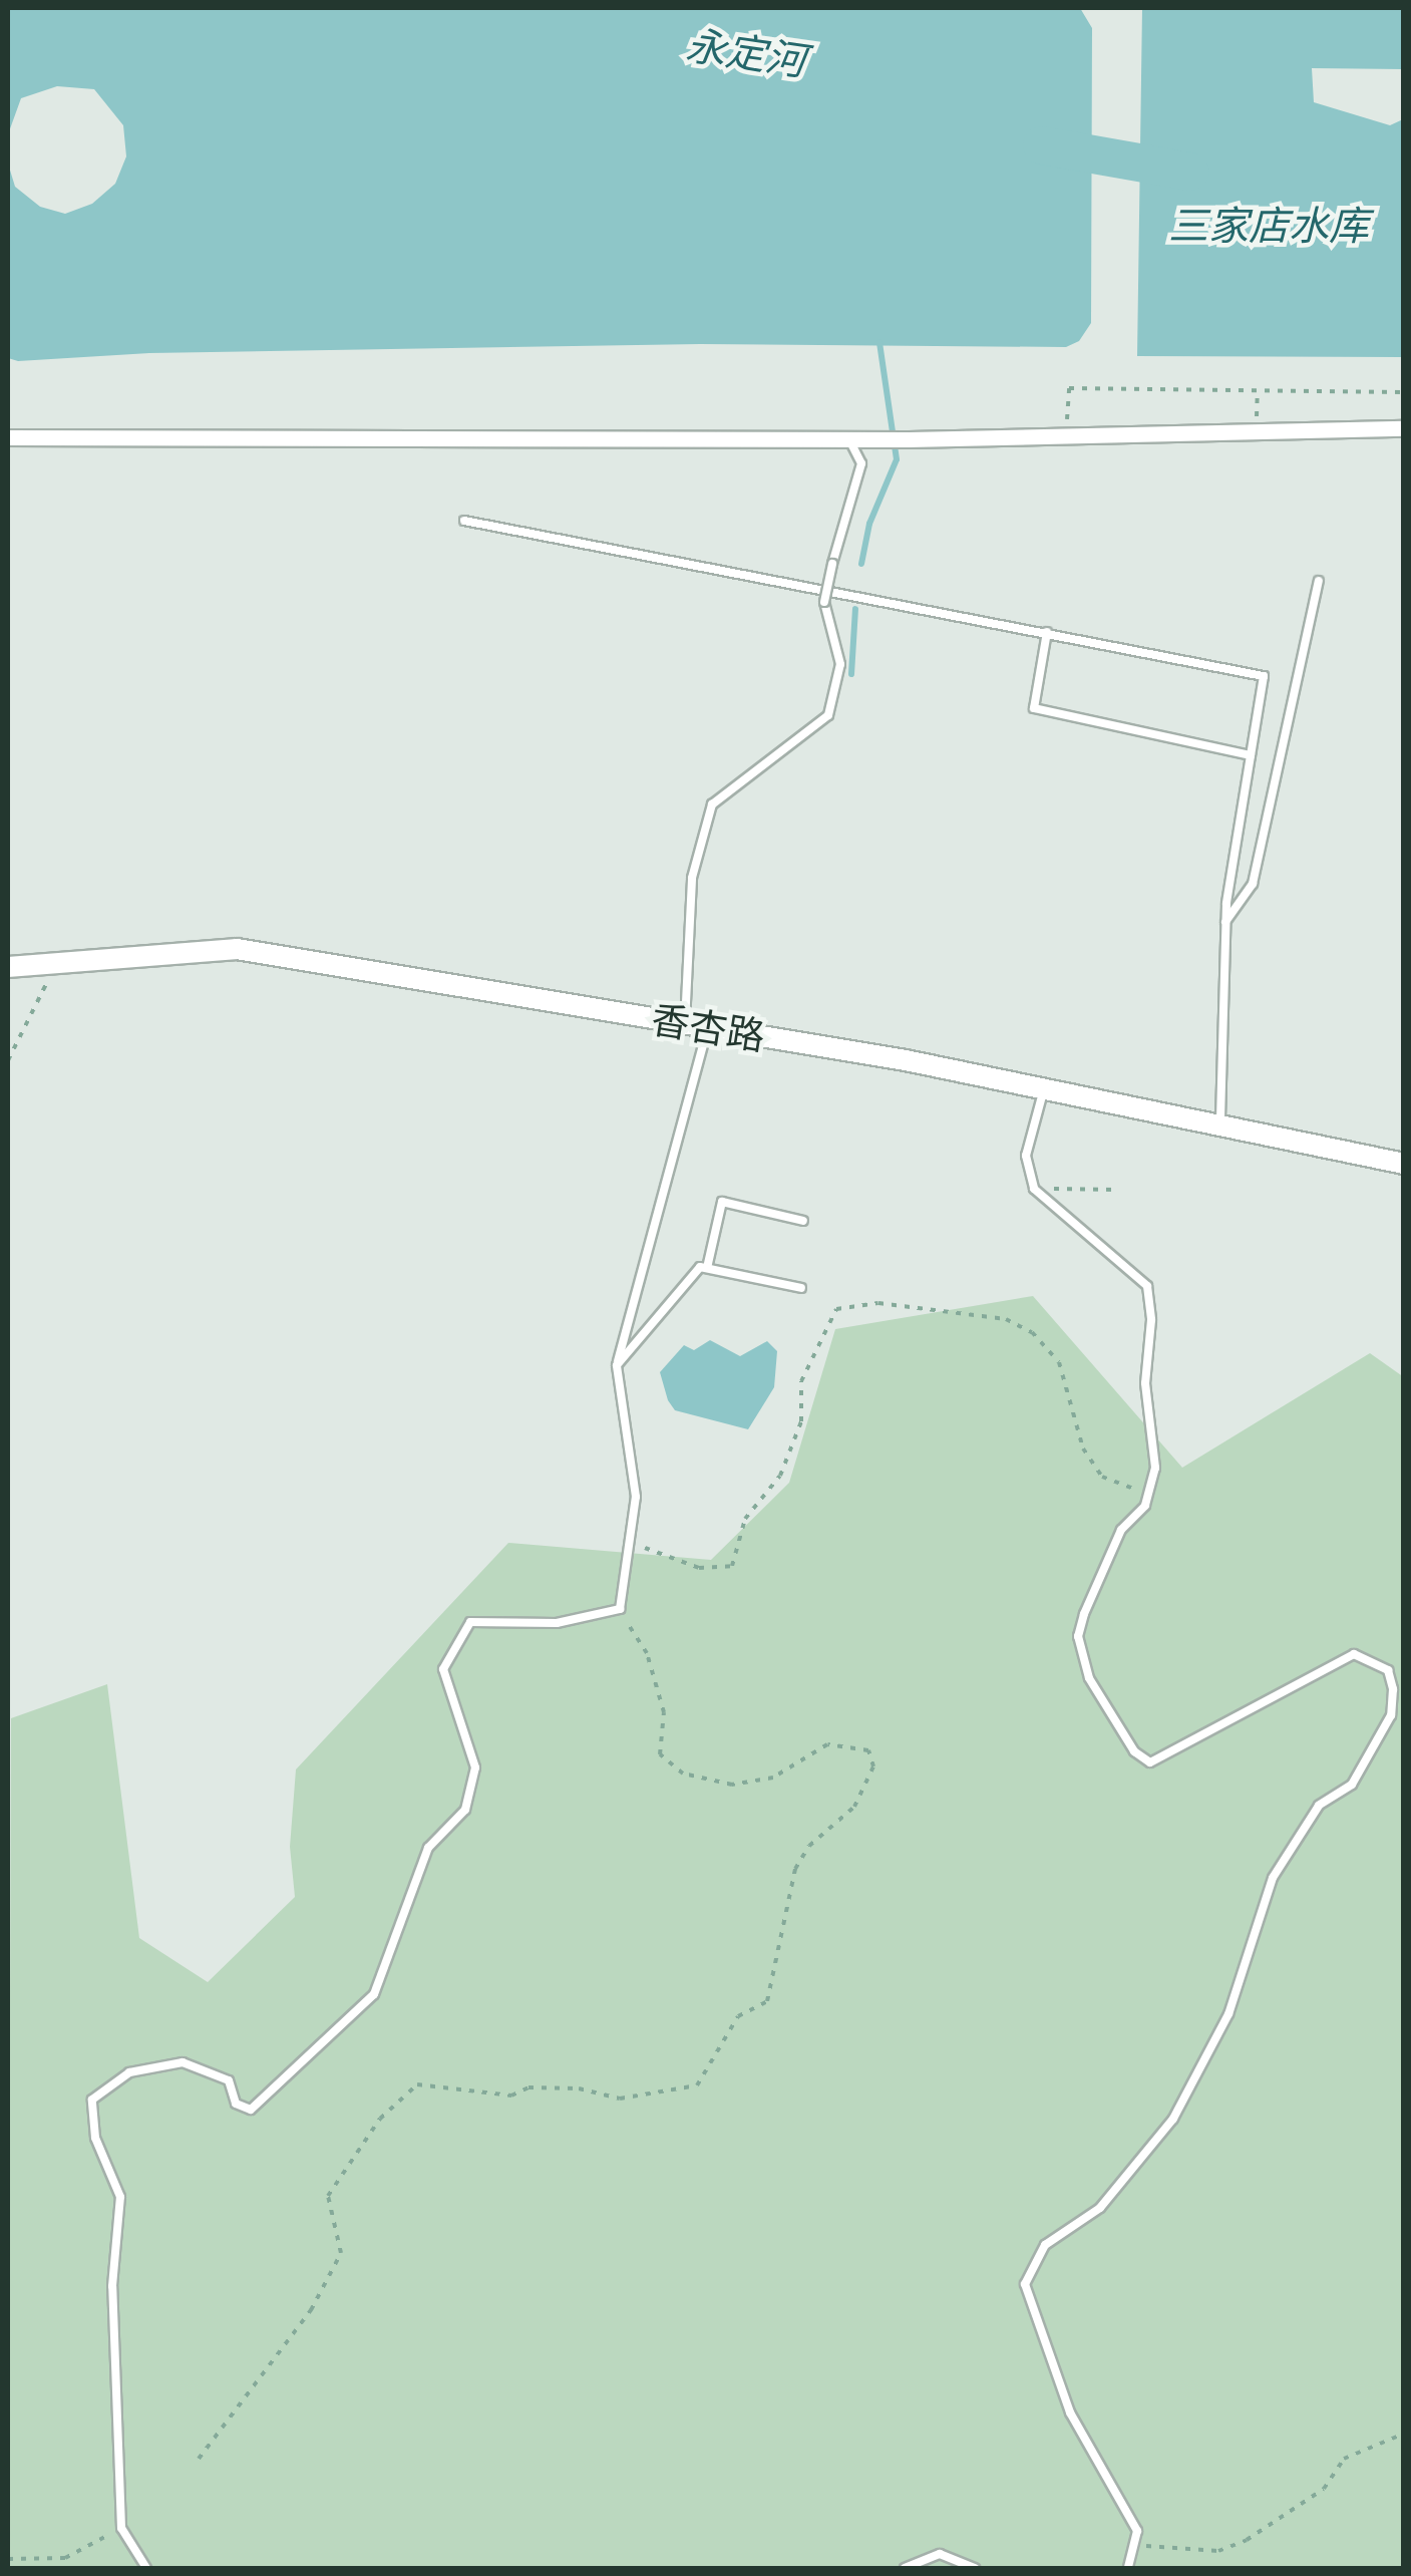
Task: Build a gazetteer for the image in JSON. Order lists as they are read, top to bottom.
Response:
{
  "streets": {
    "street": ["香杏路"]
  },
  "water": ["永定河", "三家店水库"]
}
